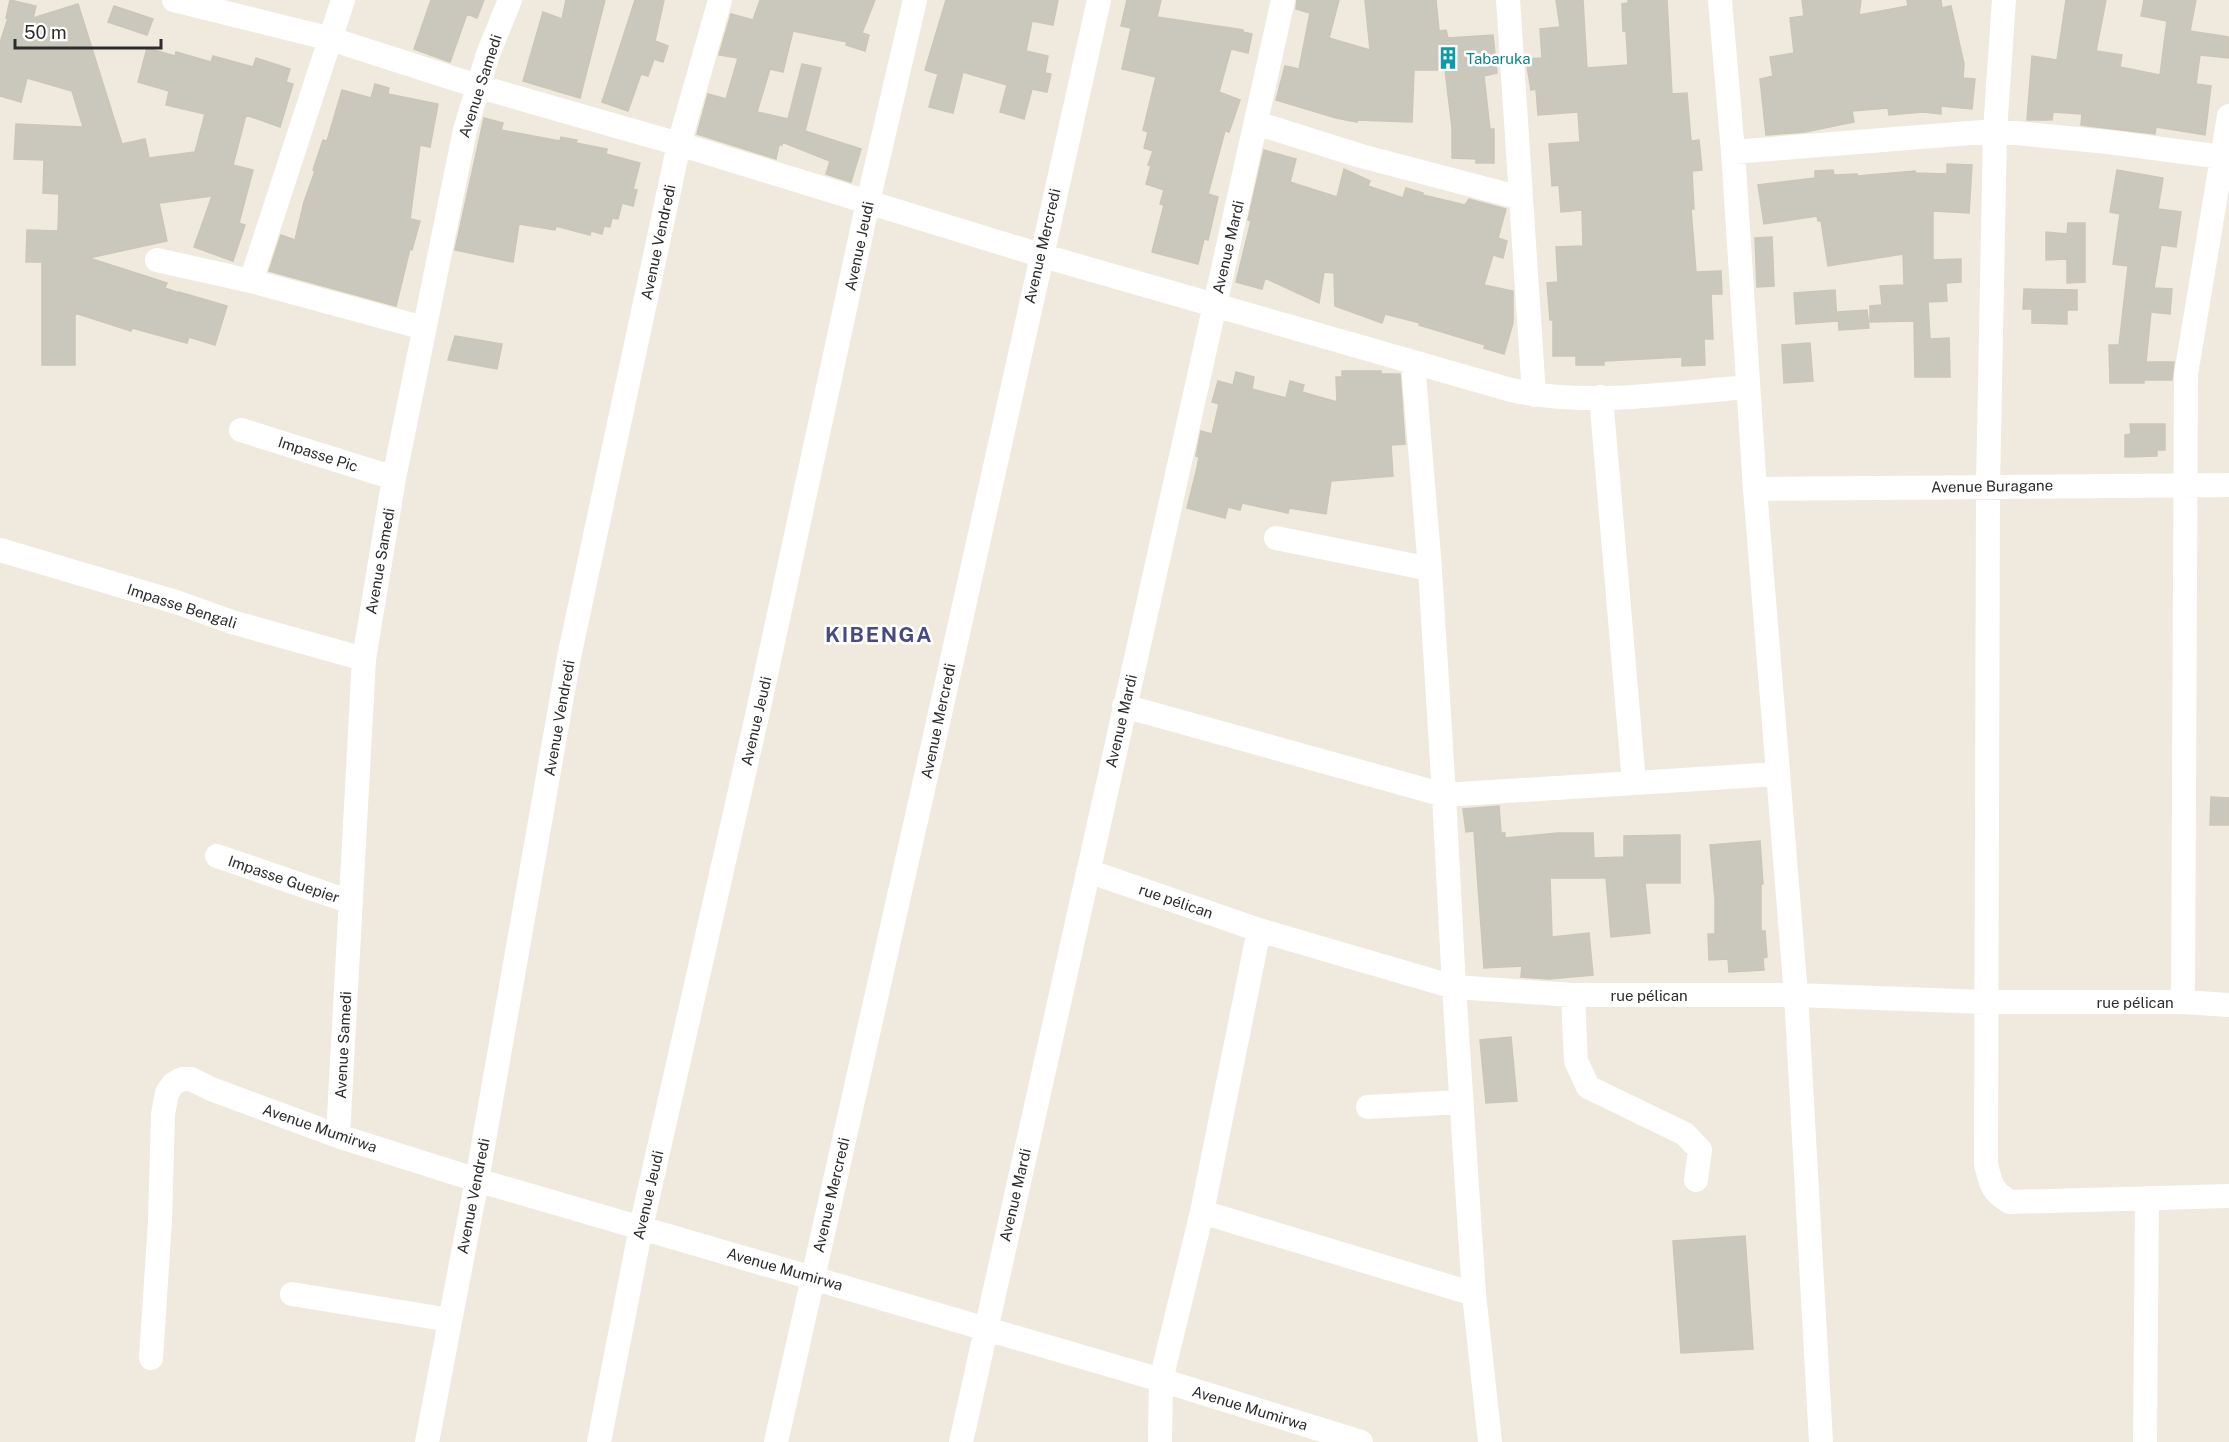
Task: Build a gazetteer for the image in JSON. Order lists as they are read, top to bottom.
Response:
{
  "streets": {
    "street": [
      "Avenue Samedi",
      "Avenue Vendredi",
      "Avenue Jeudi",
      "Avenue Mercredi",
      "Avenue Mardi",
      "Impasse Pic",
      "Avenue Buragane",
      "Impasse Bengali",
      "Impasse Guepier",
      "rue pélican",
      "Avenue Mumirwa"
    ]
  },
  "crossings": [
    ["Avenue Samedi", "Impasse Pic"],
    ["Avenue Samedi", "Impasse Bengali"],
    ["Avenue Samedi", "Impasse Guepier"],
    ["Avenue Samedi", "Avenue Mumirwa"],
    ["Avenue Vendredi", "Avenue Mumirwa"],
    ["Avenue Jeudi", "Avenue Mumirwa"],
    ["Avenue Mercredi", "Avenue Mumirwa"],
    ["Avenue Mardi", "rue pélican"],
    ["Avenue Mardi", "Avenue Mumirwa"]
  ],
  "districts": ["KIBENGA"],
  "places": {
    "building": ["Tabaruka"]
  },
  "scale_bar": "50 m"
}
